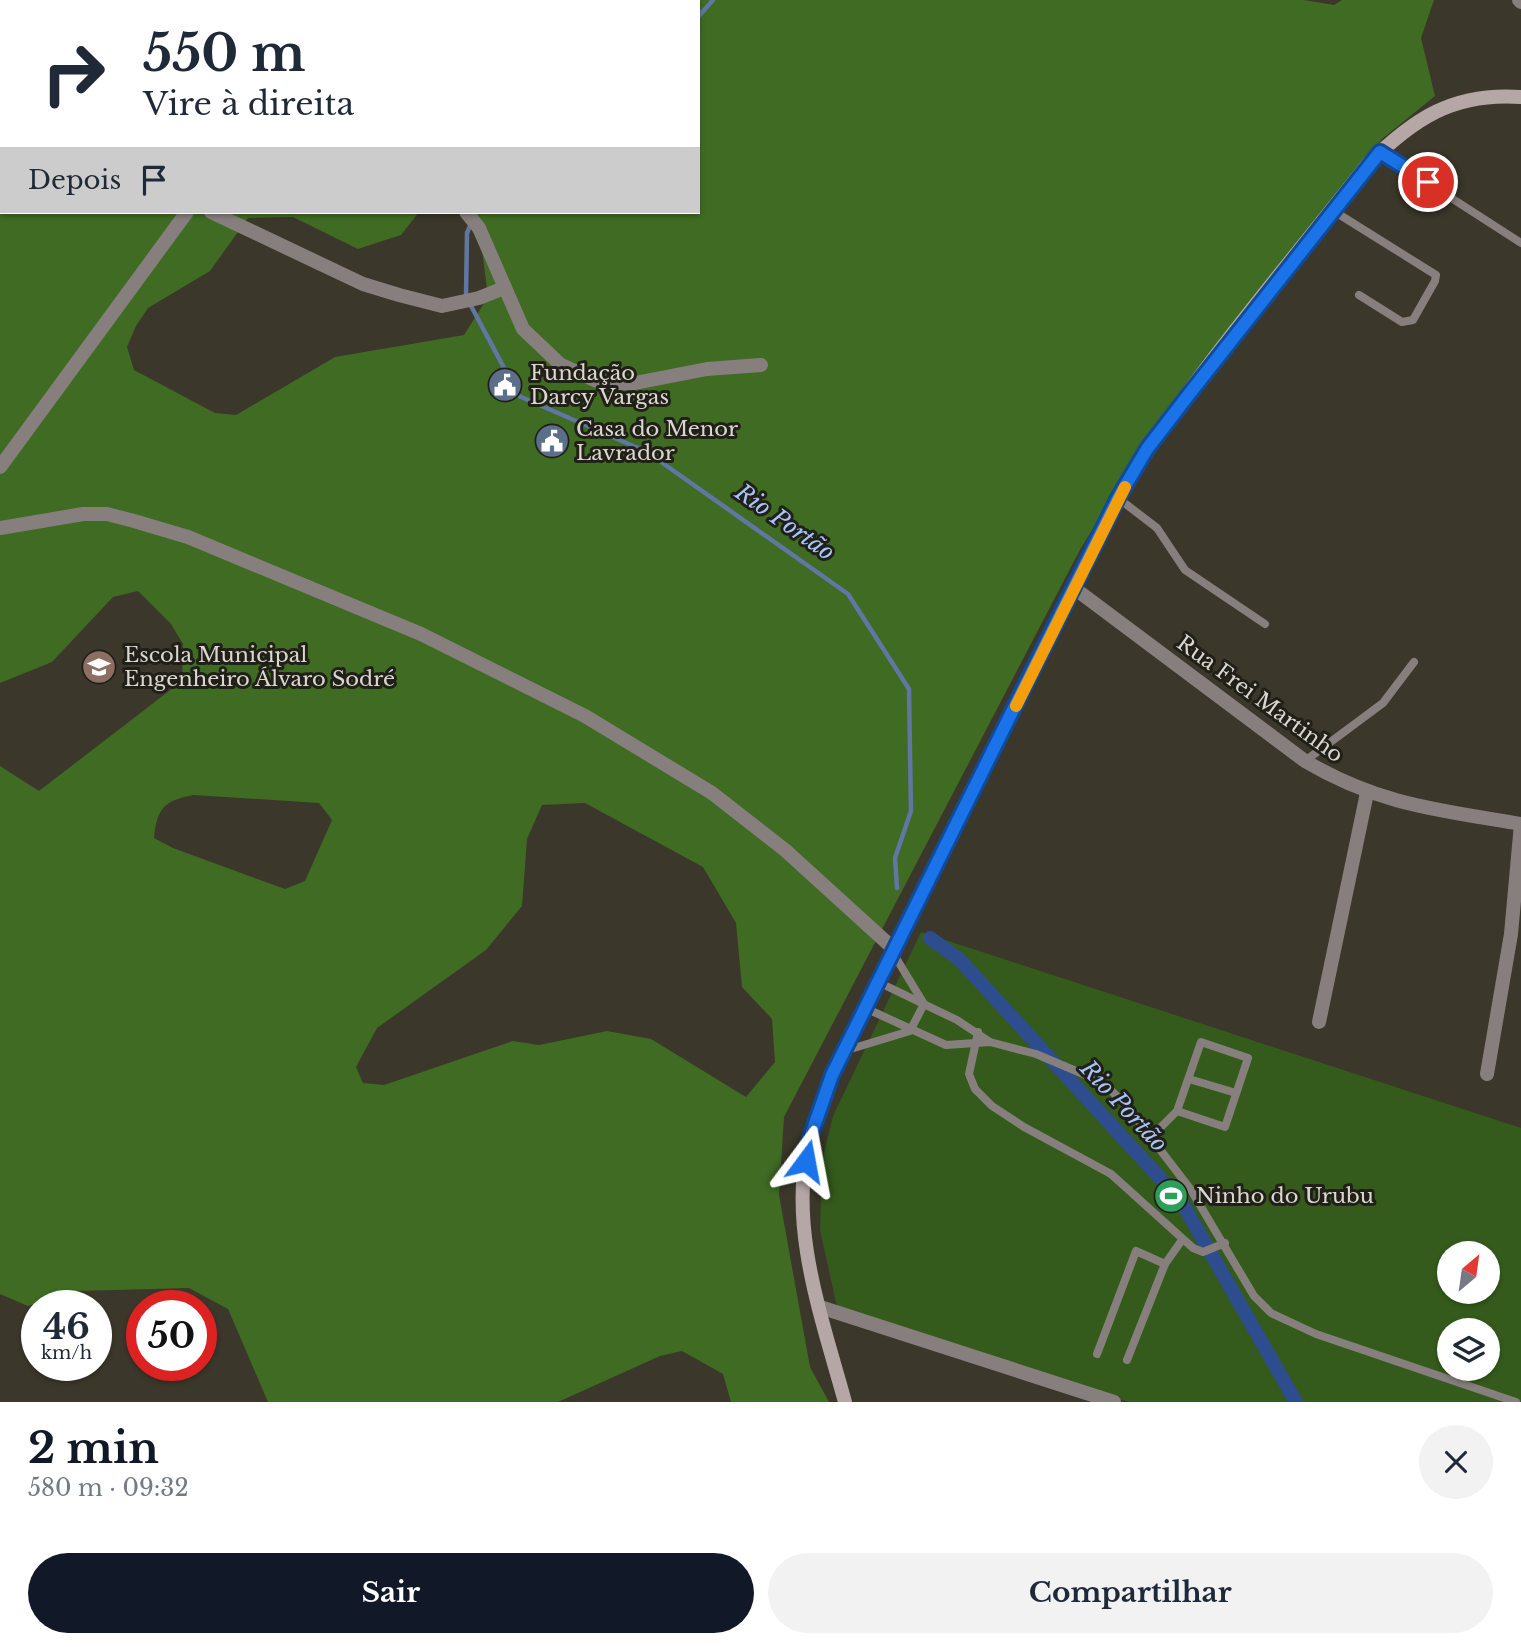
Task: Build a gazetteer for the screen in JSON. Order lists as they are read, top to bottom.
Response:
{
  "streets": {
    "street": ["Rua Frei Martinho"]
  },
  "water": ["Rio Portão"],
  "places": {
    "public building": ["Fundação Darcy Vargas", "Casa do Menor Lavrador"],
    "school or university": ["Escola Municipal Engenheiro Álvaro Sodré"],
    "sports": ["Ninho do Urubu"]
  },
  "north": "top right",
  "page": {
    "turn": ["550 m", "Vire à direita"],
    "then": "Depois",
    "speed": "46 km/h",
    "limit": "50",
    "heading": ["2 min", "580 m · 09:32"],
    "buttons": ["Sair", "Compartilhar"]
  }
}
